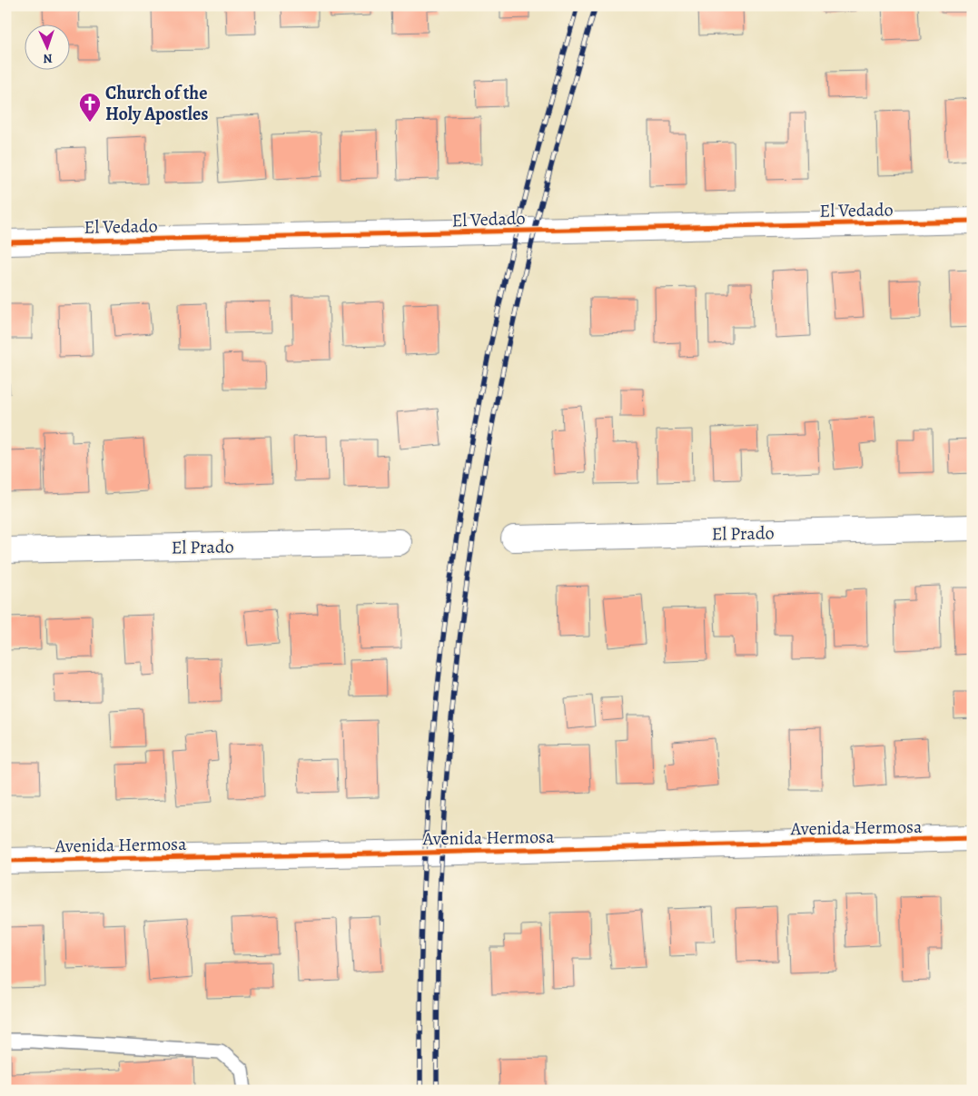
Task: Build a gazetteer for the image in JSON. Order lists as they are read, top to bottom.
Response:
{
  "streets": {
    "street": ["El Vedado", "El Prado", "Avenida Hermosa"]
  },
  "places": {
    "church": ["Church of the Holy Apostles"]
  },
  "north": "bottom"
}
